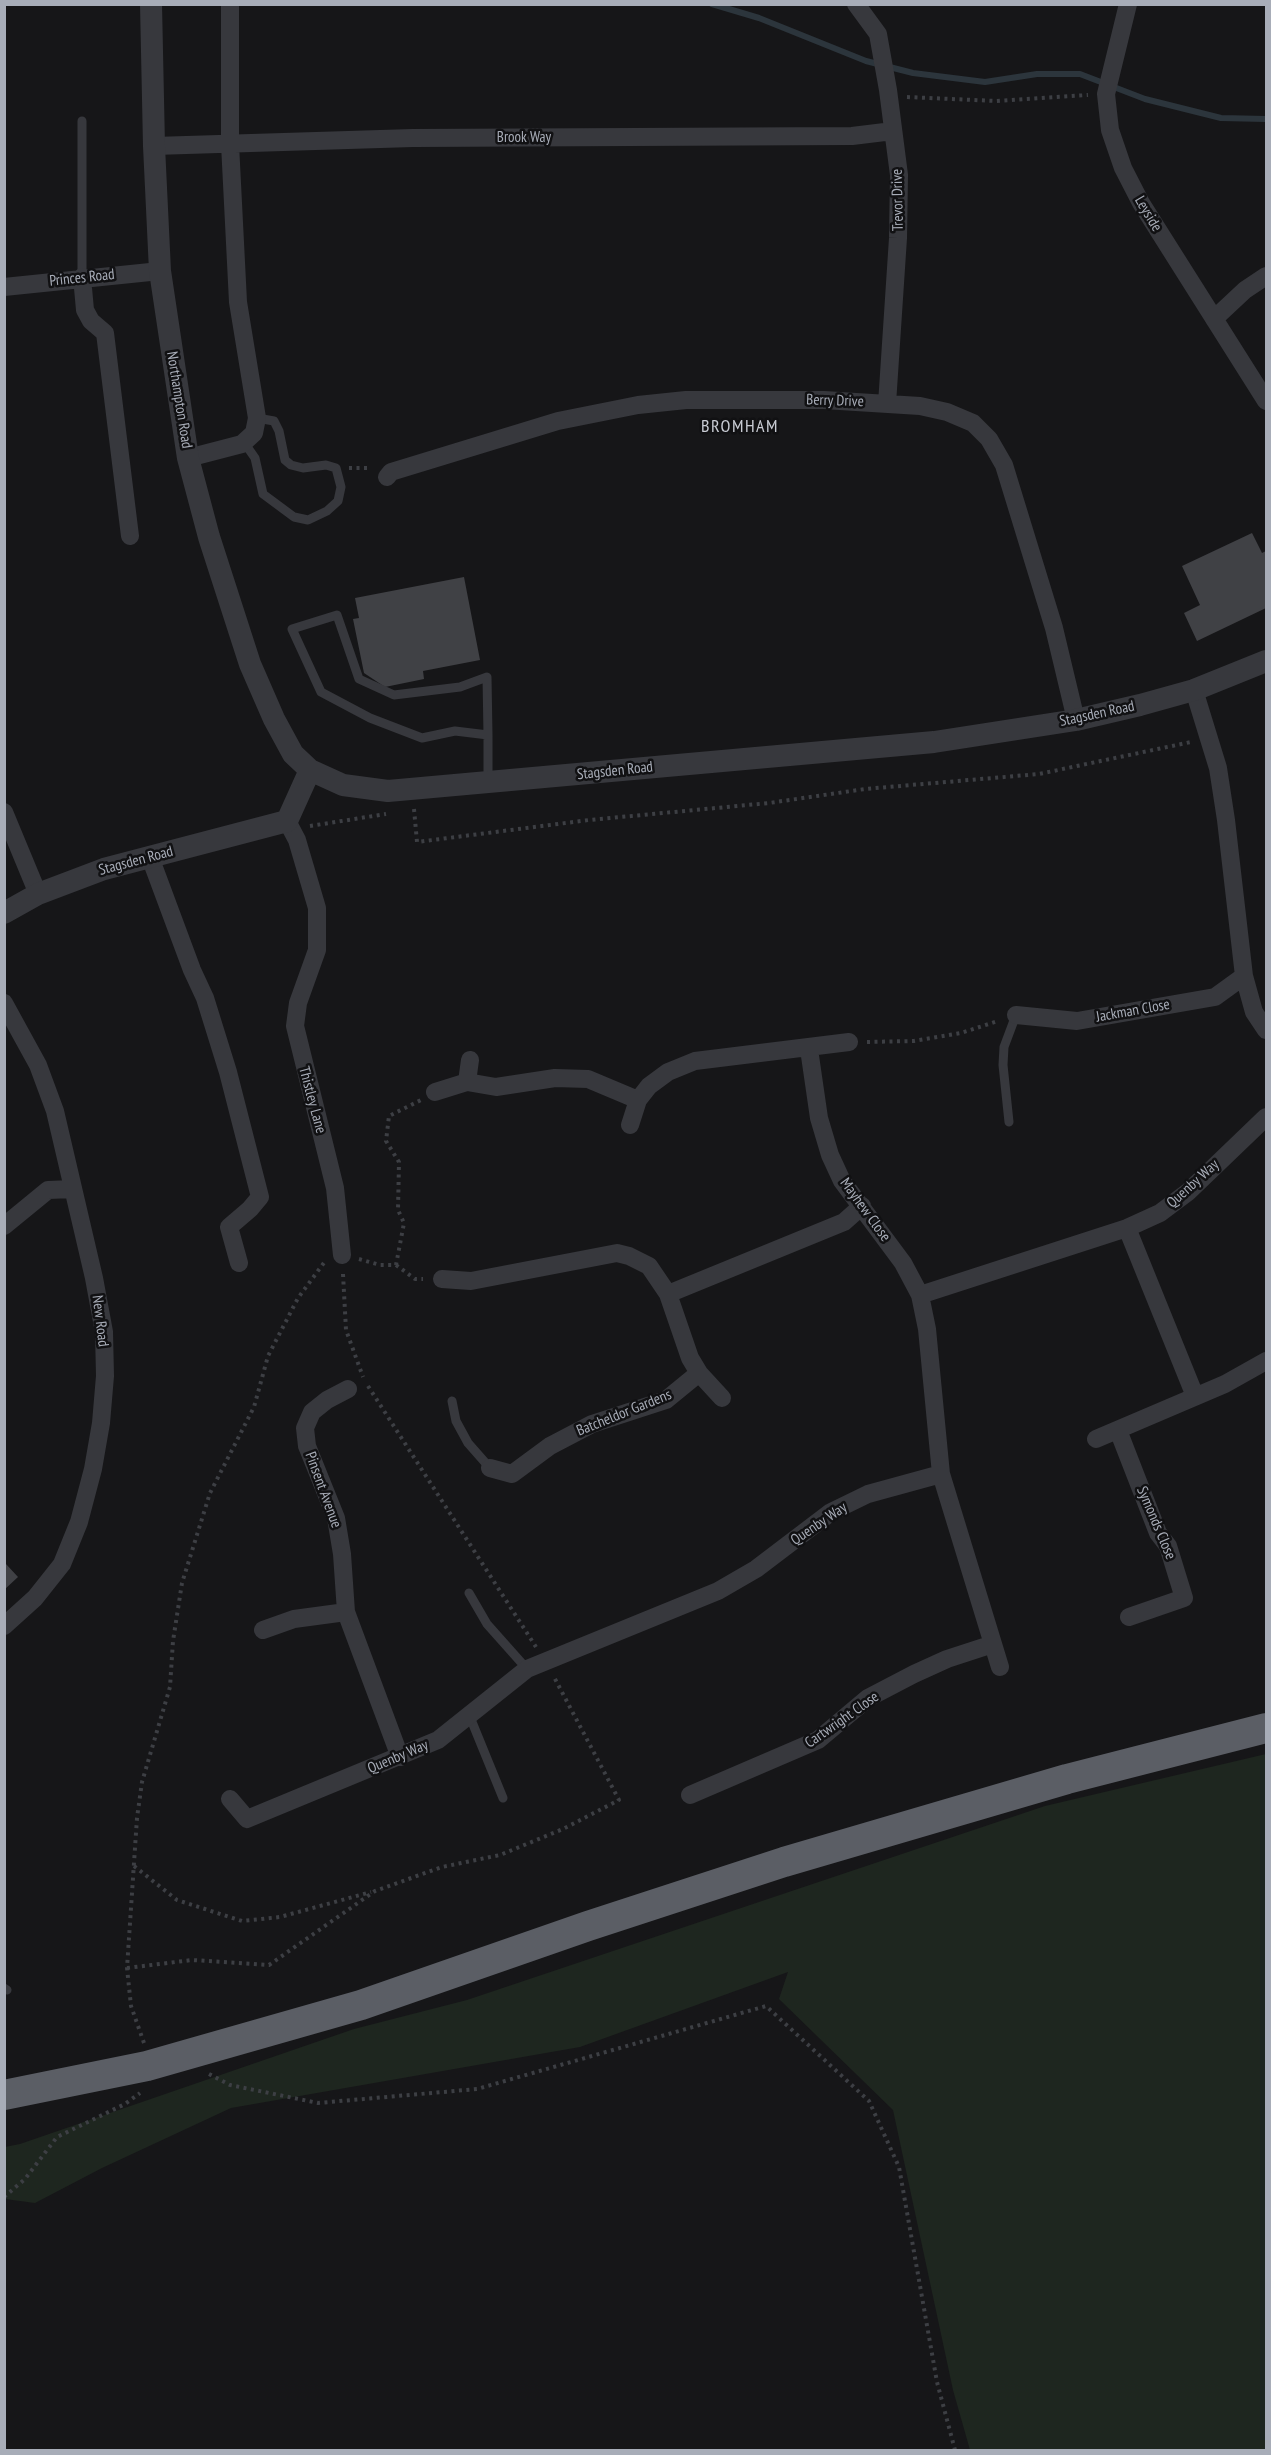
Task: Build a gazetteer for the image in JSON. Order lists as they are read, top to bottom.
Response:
{
  "streets": {
    "street": [
      "Brook Way",
      "Trevor Drive",
      "Leyside",
      "Princes Road",
      "Northampton Road",
      "Berry Drive",
      "Stagsden Road",
      "Jackman Close",
      "Thistley Lane",
      "Quenby Way",
      "Mayhew Close",
      "New Road",
      "Batcheldor Gardens",
      "Pinsent Avenue",
      "Symonds Close",
      "Cartwright Close"
    ]
  },
  "crossings": [
    ["Brook Way", "Trevor Drive"],
    ["Brook Way", "Northampton Road"],
    ["Trevor Drive", "Berry Drive"],
    ["Princes Road", "Northampton Road"],
    ["Northampton Road", "Stagsden Road"],
    ["Berry Drive", "Stagsden Road"],
    ["Stagsden Road", "Thistley Lane"],
    ["Quenby Way", "Mayhew Close"],
    ["Quenby Way", "Pinsent Avenue"]
  ],
  "districts": ["BROMHAM"]
}
